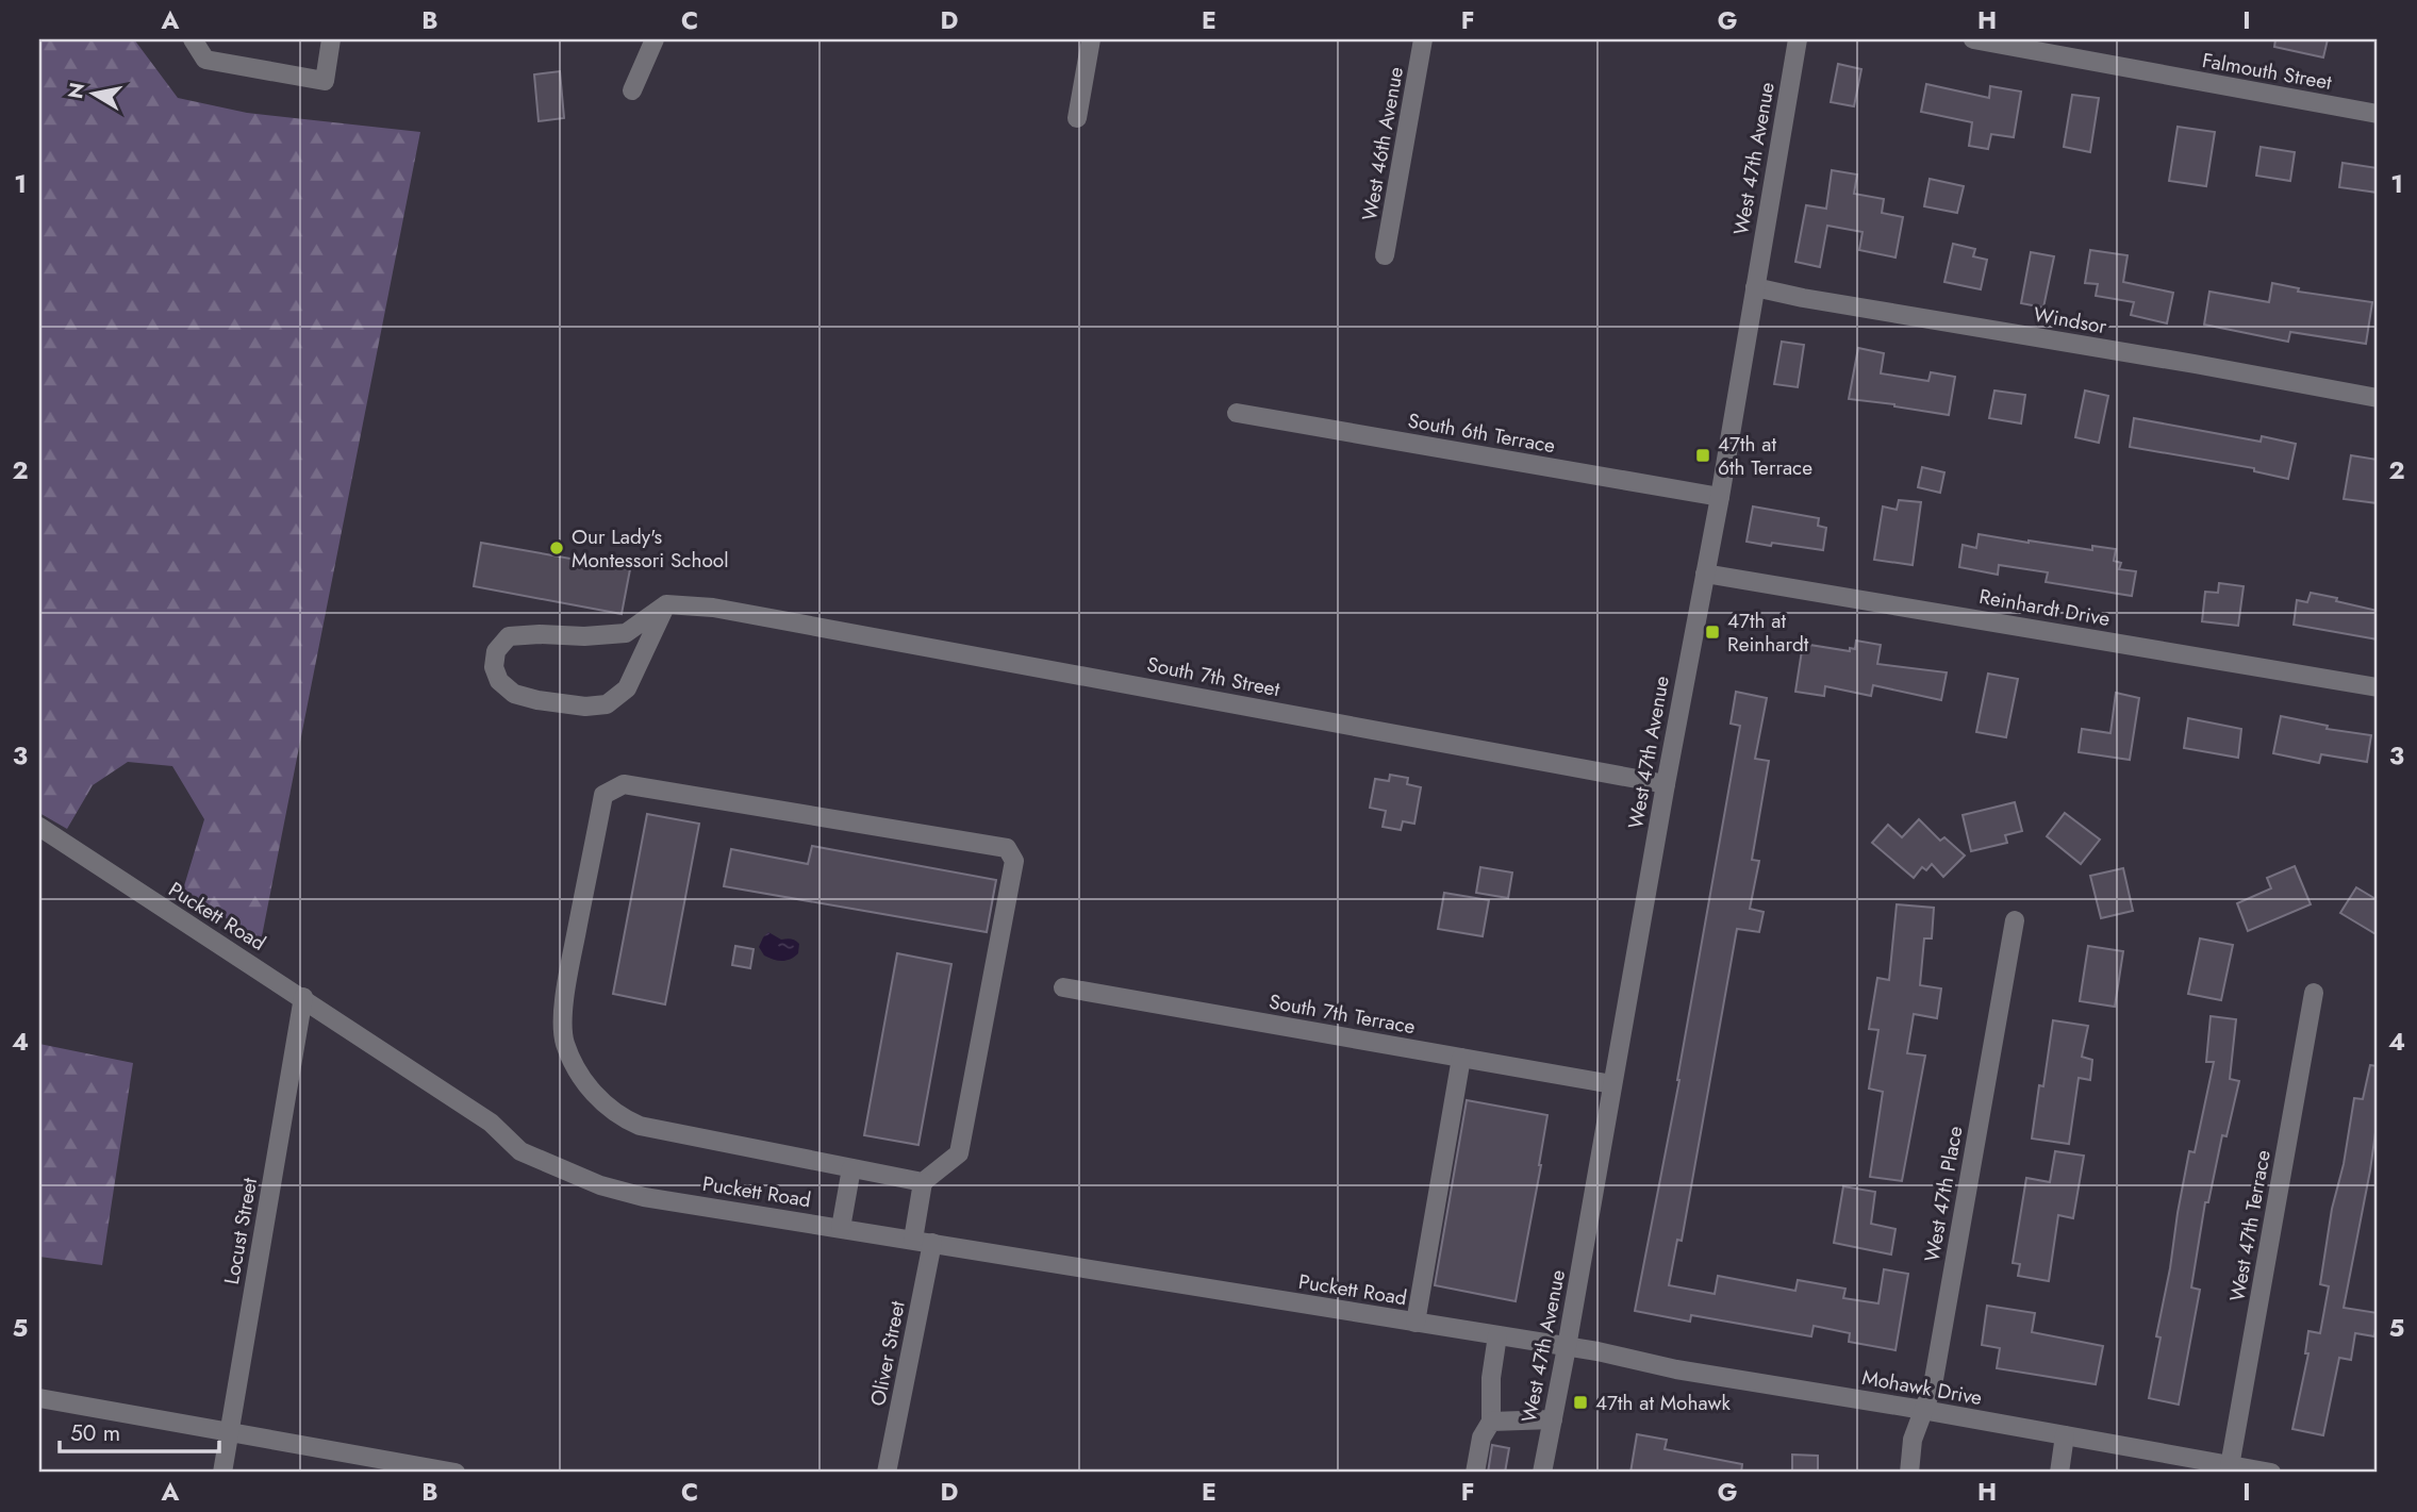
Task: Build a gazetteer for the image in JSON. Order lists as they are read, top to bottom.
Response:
{
  "streets": {
    "street": [
      "Falmouth Street",
      "West 46th Avenue",
      "West 47th Avenue",
      "Windsor",
      "South 6th Terrace",
      "Reinhardt Drive",
      "South 7th Street",
      "Puckett Road",
      "South 7th Terrace",
      "West 47th Place",
      "West 47th Terrace",
      "Locust Street",
      "Oliver Street",
      "Mohawk Drive"
    ]
  },
  "crossings": [
    ["West 47th Avenue", "Windsor"],
    ["West 47th Avenue", "South 6th Terrace"],
    ["West 47th Avenue", "Reinhardt Drive"],
    ["West 47th Avenue", "South 7th Street"],
    ["West 47th Avenue", "Puckett Road"],
    ["West 47th Avenue", "South 7th Terrace"],
    ["West 47th Avenue", "Mohawk Drive"],
    ["Puckett Road", "Locust Street"],
    ["Puckett Road", "Oliver Street"],
    ["Puckett Road", "Mohawk Drive"],
    ["West 47th Place", "Mohawk Drive"],
    ["West 47th Terrace", "Mohawk Drive"]
  ],
  "places": {
    "transit": ["47th at 6th Terrace", "47th at Reinhardt", "47th at Mohawk"],
    "other": ["Our Lady's Montessori School"]
  },
  "scale_bar": "50 m",
  "north": "left",
  "grid": {
    "columns": [
      "A",
      "B",
      "C",
      "D",
      "E",
      "F",
      "G",
      "H",
      "I"
    ],
    "rows": [
      "1",
      "2",
      "3",
      "4",
      "5"
    ]
  }
}
